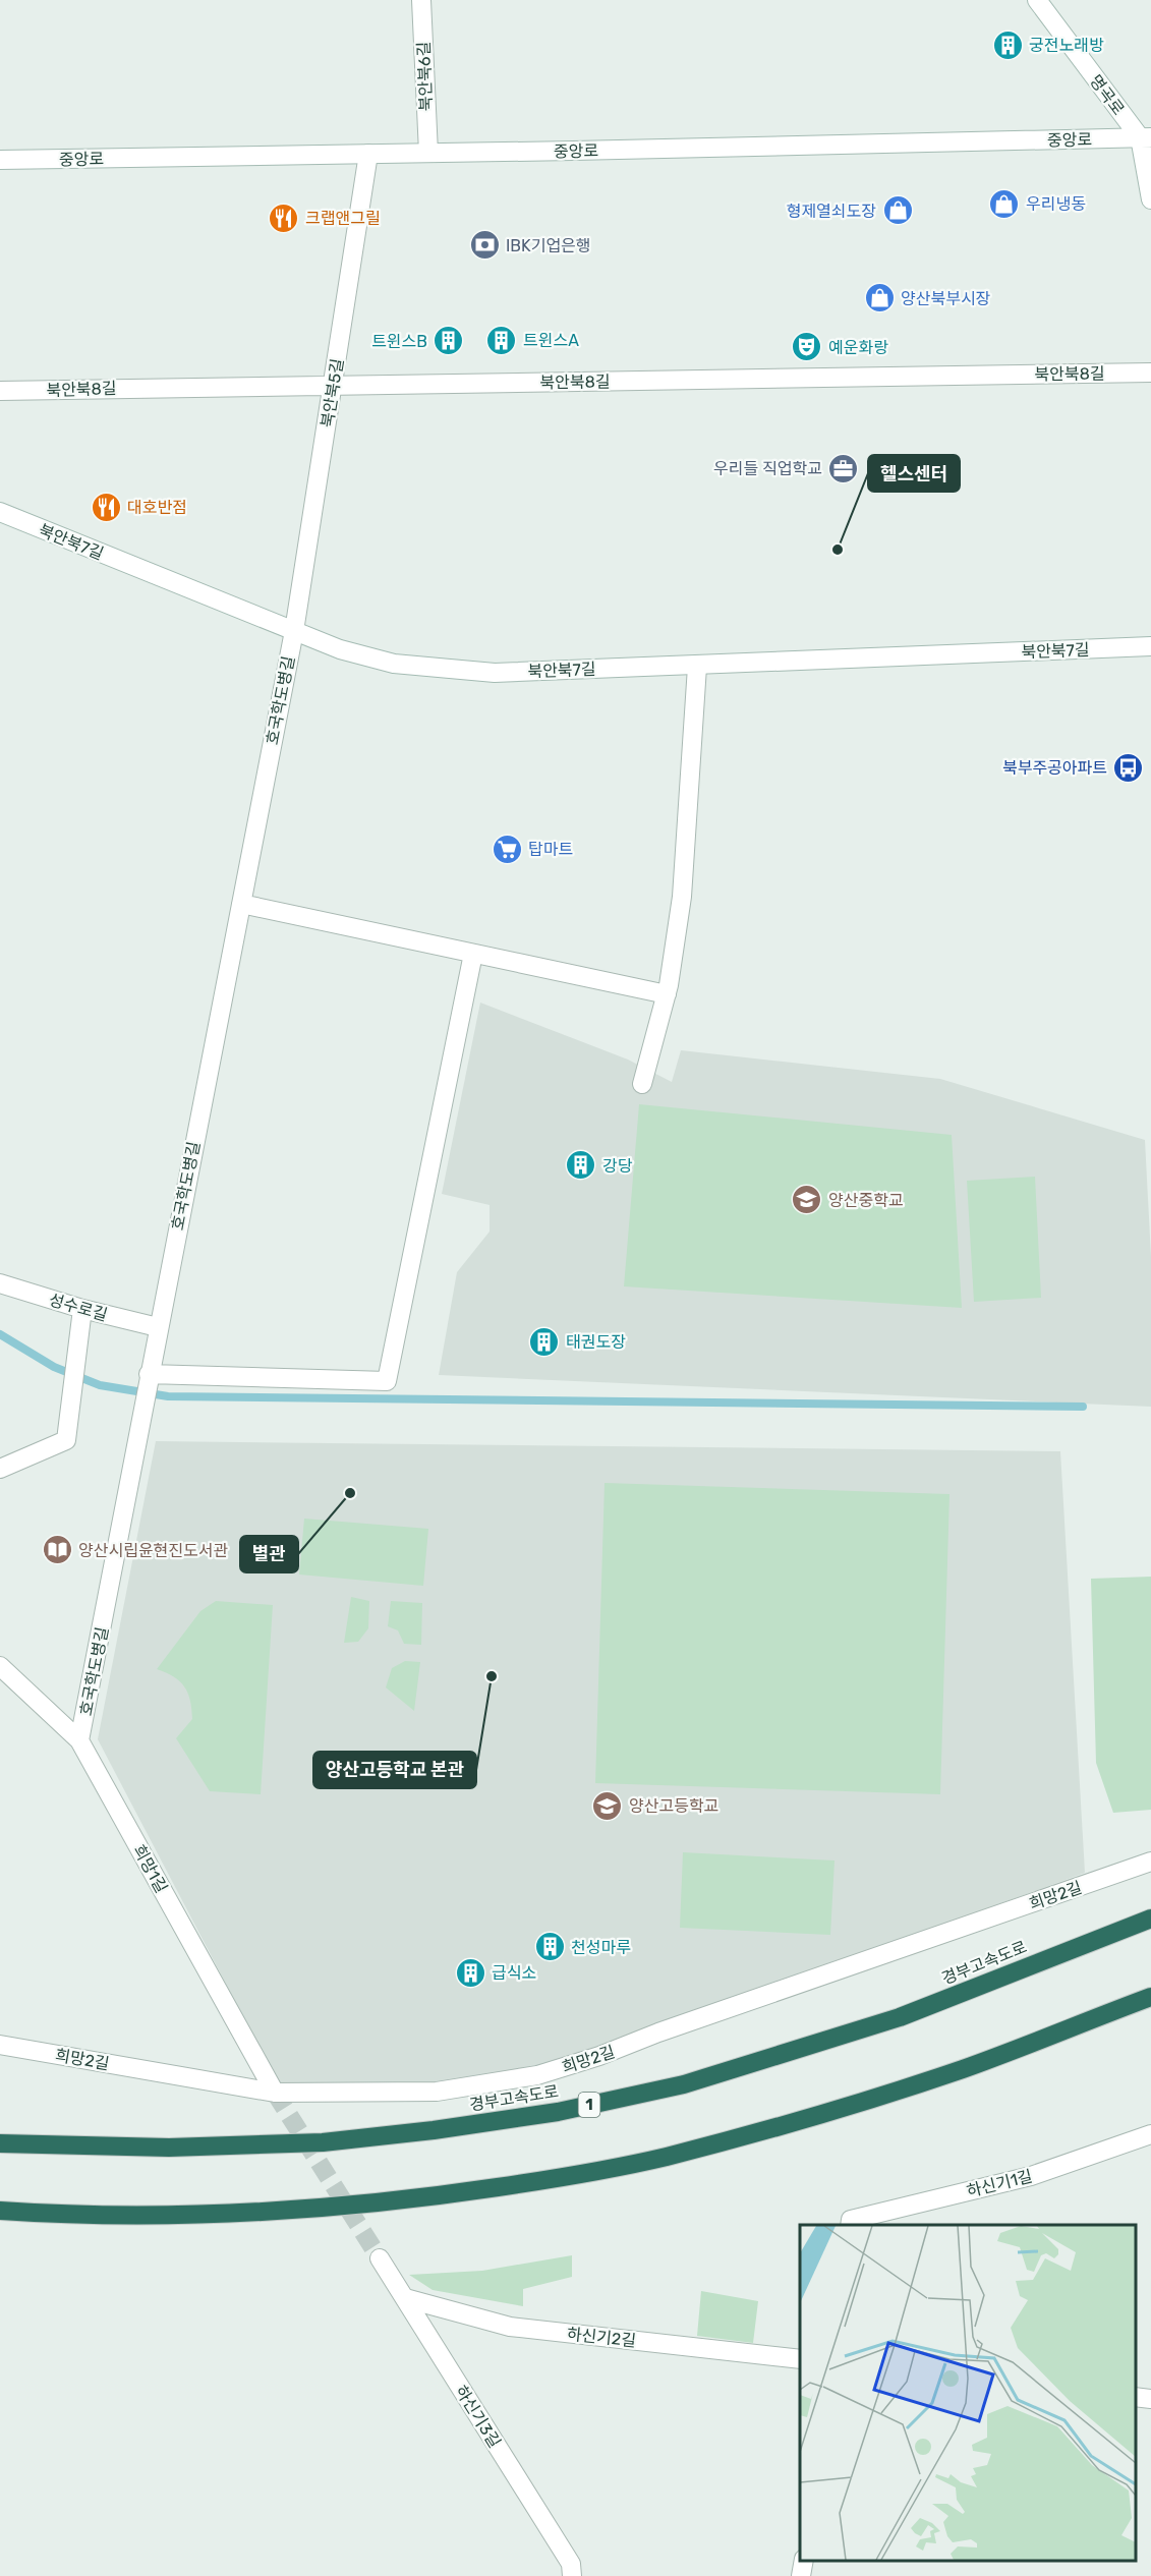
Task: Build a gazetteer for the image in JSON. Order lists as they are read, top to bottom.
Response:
{
  "streets": {
    "highway": ["경부고속도로", "1"],
    "street": [
      "북안북6길",
      "명곡로",
      "중앙로",
      "북안북8길",
      "북안북5길",
      "북안북7길",
      "호국학도병길",
      "성수로길",
      "희망1길",
      "희망2길",
      "하신기1길",
      "하신기2길",
      "하신기3길"
    ]
  },
  "crossings": [
    ["북안북6길", "중앙로"],
    ["명곡로", "중앙로"],
    ["중앙로", "북안북5길"],
    ["북안북8길", "북안북5길"],
    ["북안북5길", "북안북7길"],
    ["북안북5길", "호국학도병길"],
    ["북안북7길", "호국학도병길"],
    ["호국학도병길", "성수로길"],
    ["호국학도병길", "희망1길"],
    ["희망1길", "희망2길"],
    ["하신기2길", "하신기3길"]
  ],
  "places": {
    "building": [
      "궁전노래방",
      "트윈스A",
      "트윈스B",
      "강당",
      "태권도장",
      "천성마루",
      "급식소"
    ],
    "shop": ["우리냉동", "형제열쇠도장", "양산북부시장"],
    "restaurant": ["크랩앤그릴", "대호반점"],
    "bank": ["IBK기업은행"],
    "theatre": ["예운화랑"],
    "office": ["우리들 직업학교"],
    "other": ["헬스센터", "별관", "양산고등학교 본관"],
    "bus stop": ["북부주공아파트"],
    "supermarket": ["탑마트"],
    "school or university": ["양산중학교", "양산고등학교"],
    "library": ["양산시립윤현진도서관"]
  }
}
